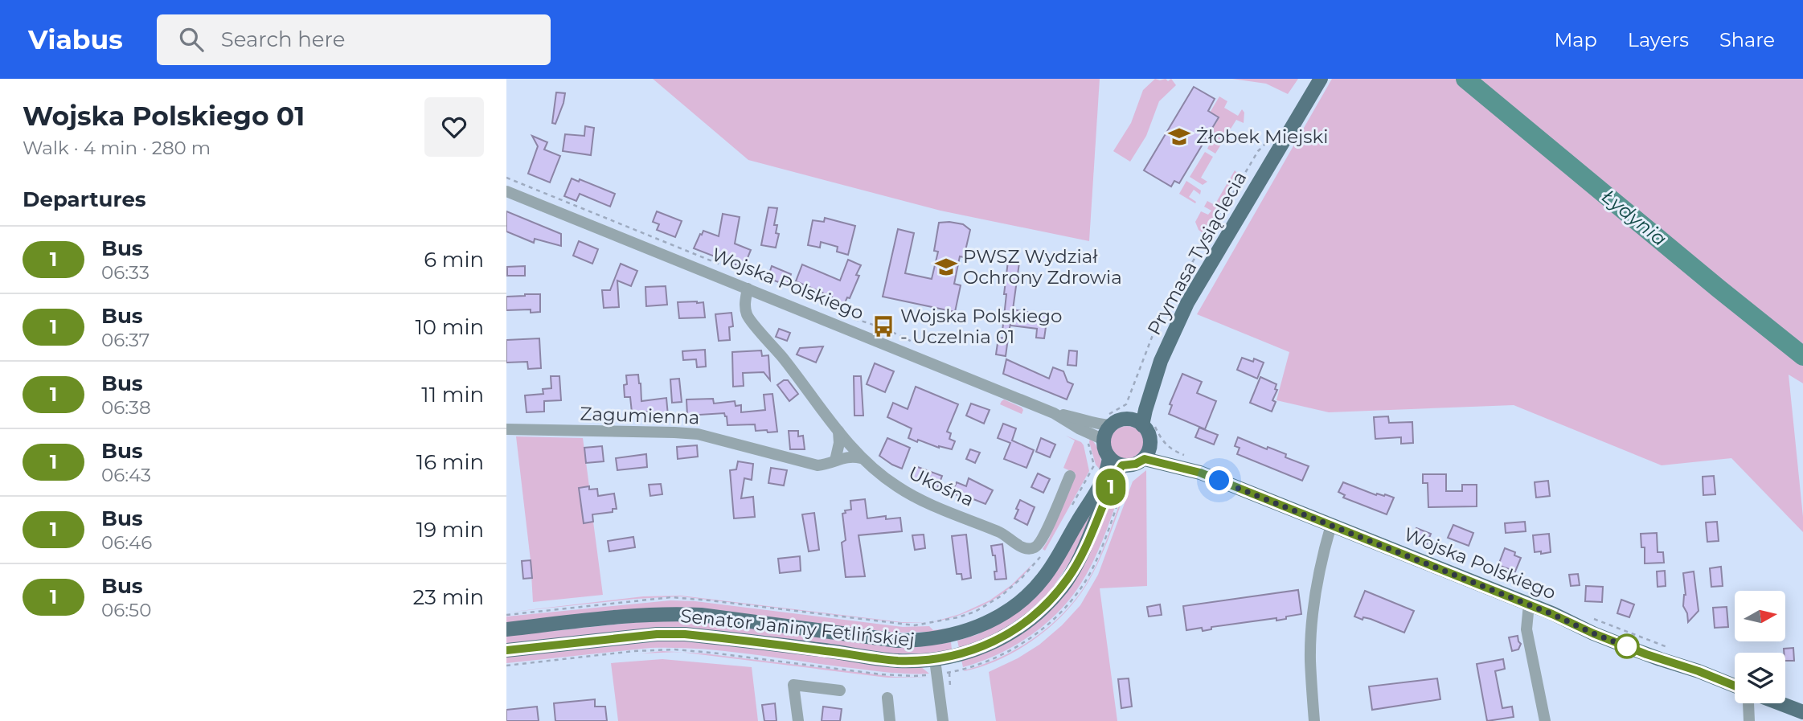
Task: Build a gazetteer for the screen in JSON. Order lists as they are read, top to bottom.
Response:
{
  "streets": {
    "main road": ["Prymasa Tysiąclecia", "Wojska Polskiego", "Senator Janiny Fetlińskiej"],
    "street": ["Zagumienna", "Ukośna"]
  },
  "crossings": [
    ["Prymasa Tysiąclecia", "Wojska Polskiego"],
    ["Prymasa Tysiąclecia", "Senator Janiny Fetlińskiej"],
    ["Wojska Polskiego", "Ukośna"],
    ["Wojska Polskiego", "Senator Janiny Fetlińskiej"],
    ["Zagumienna", "Ukośna"]
  ],
  "water": ["Łydynia"],
  "places": {
    "school or university": ["Żłobek Miejski", "PWSZ Wydział Ochrony Zdrowia"],
    "bus stop": ["Wojska Polskiego - Uczelnia 01"]
  },
  "lines": ["bus line 1"],
  "north": "right",
  "page": {
    "header": "Viabus",
    "search": "Search here",
    "nav": ["Map", "Layers", "Share"],
    "heading": [
      ["Wojska Polskiego 01", "Walk · 4 min · 280 m"],
      "Departures"
    ],
    "on_map": "1",
    "list": [
      {
        "mark": "1",
        "name": "Bus",
        "note": "06:33",
        "value": "6 min"
      },
      {
        "mark": "1",
        "name": "Bus",
        "note": "06:37",
        "value": "10 min"
      },
      {
        "mark": "1",
        "name": "Bus",
        "note": "06:38",
        "value": "11 min"
      },
      {
        "mark": "1",
        "name": "Bus",
        "note": "06:43",
        "value": "16 min"
      },
      {
        "mark": "1",
        "name": "Bus",
        "note": "06:46",
        "value": "19 min"
      },
      {
        "mark": "1",
        "name": "Bus",
        "note": "06:50",
        "value": "23 min"
      }
    ]
  }
}
